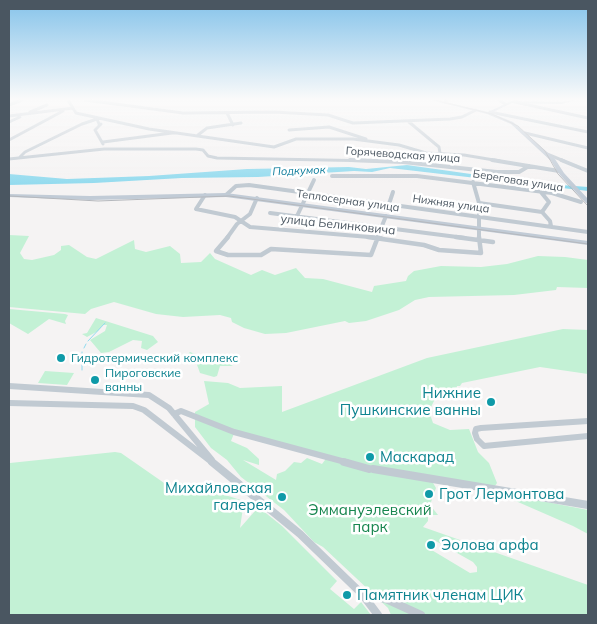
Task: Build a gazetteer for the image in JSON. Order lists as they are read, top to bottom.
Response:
{
  "streets": {
    "main road": ["Теплосерная улица"],
    "street": [
      "Горячеводская улица",
      "Береговая улица",
      "Нижняя улица",
      "улица Белинковича"
    ]
  },
  "crossings": [
    ["Теплосерная улица", "Нижняя улица"],
    ["Теплосерная улица", "улица Белинковича"]
  ],
  "water": ["Подкумок"],
  "parks": ["Эммануэлевский парк"],
  "places": [
    "Гидротермический комплекс",
    "Пироговские ванны",
    "Нижние Пушкинские ванны",
    "Маскарад",
    "Грот Лермонтова",
    "Михайловская галерея",
    "Эолова арфа",
    "Памятник членам ЦИК"
  ]
}
